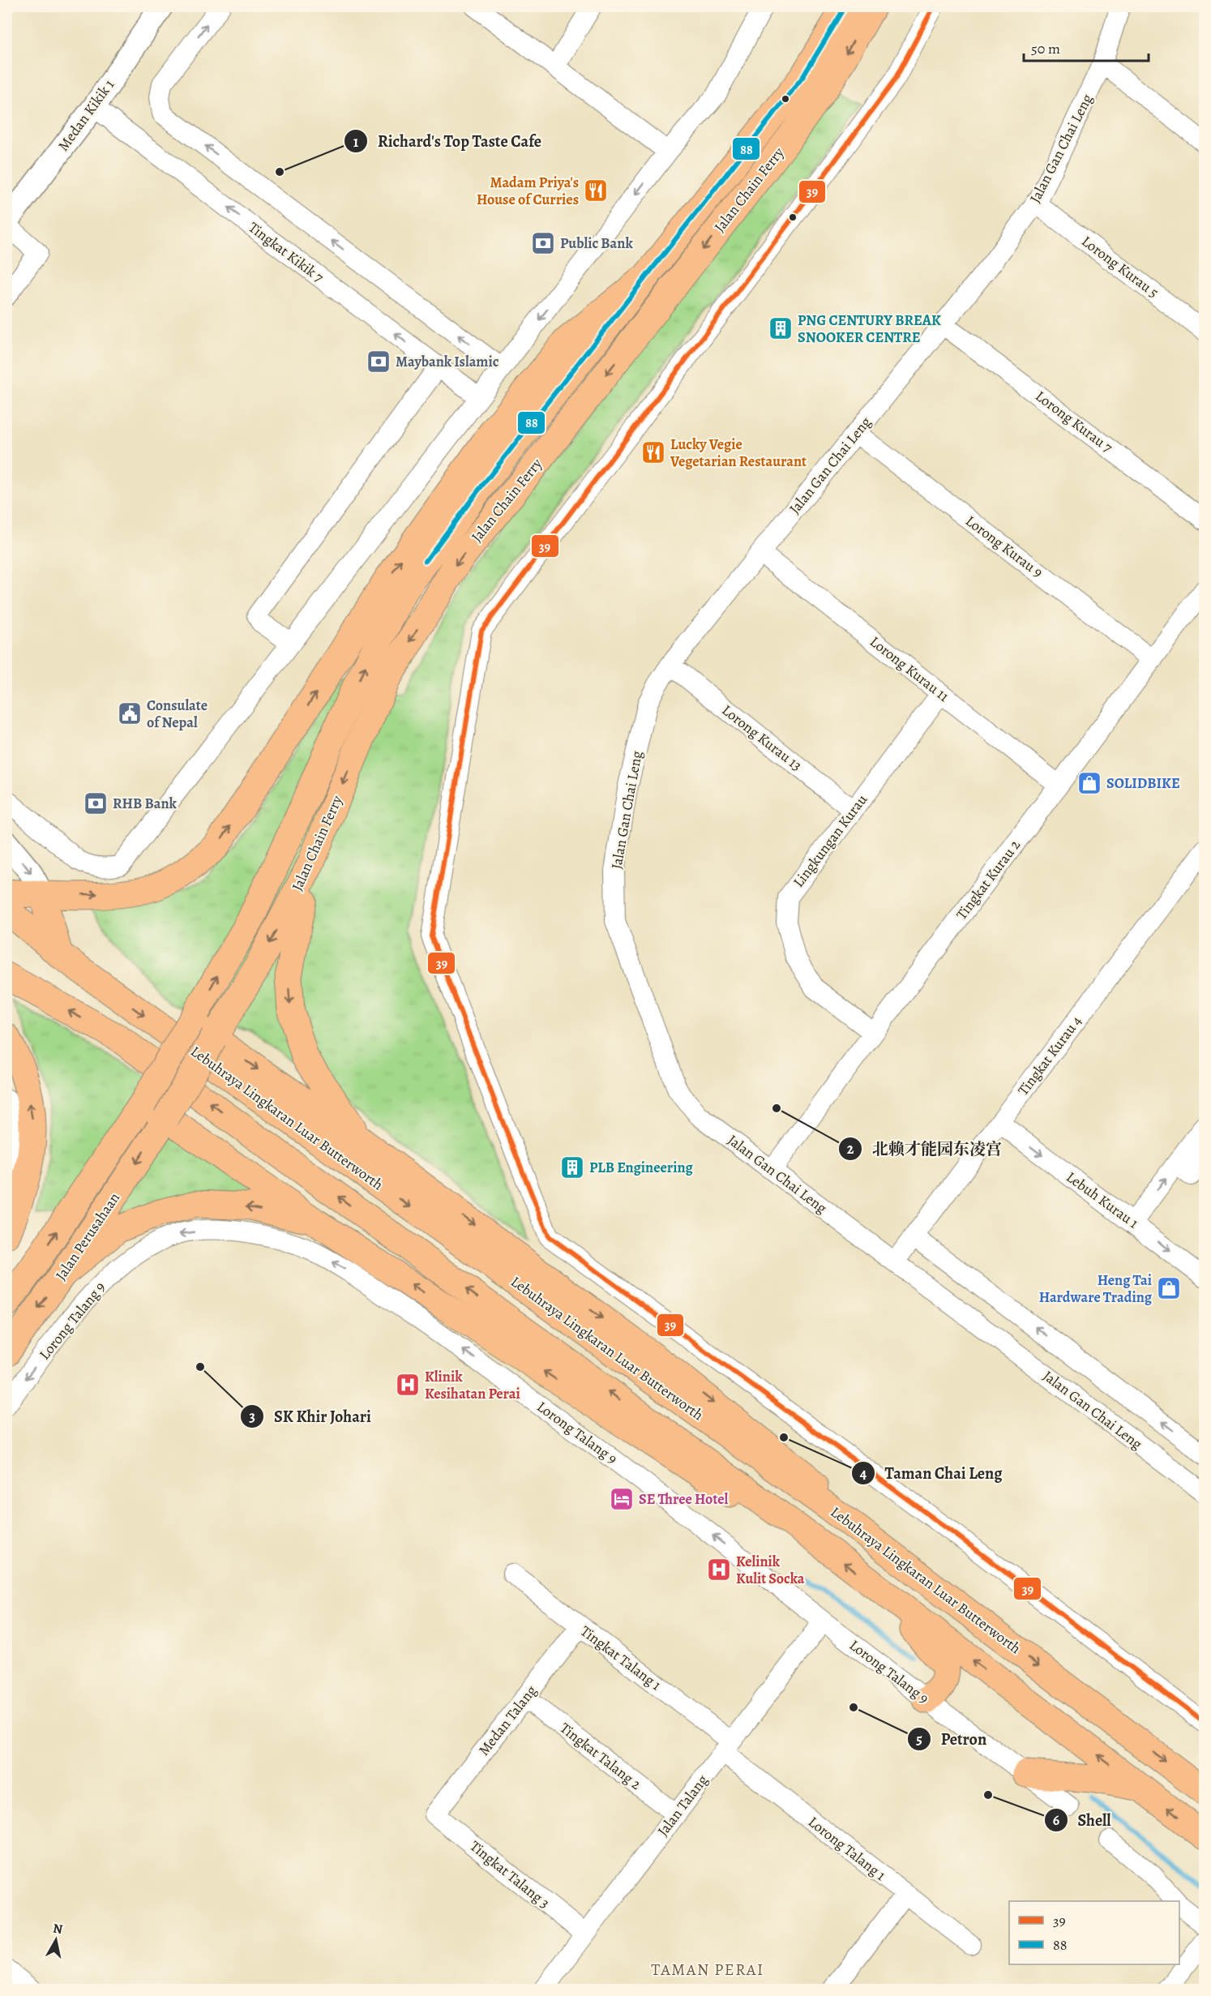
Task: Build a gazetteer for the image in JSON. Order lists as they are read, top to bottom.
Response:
{
  "streets": {
    "main road": ["Jalan Chain Ferry", "Lebuhraya Lingkaran Luar Butterworth", "Jalan Perusahaan"],
    "street": [
      "Medan Kikik 1",
      "Jalan Gan Chai Leng",
      "Tingkat Kikik 7",
      "Lorong Kurau 5",
      "Lorong Kurau 7",
      "Lorong Kurau 9",
      "Lorong Kurau 11",
      "Lorong Kurau 13",
      "Lingkungan Kurau",
      "Tingkat Kurau 2",
      "Tingkat Kurau 4",
      "Lebuh Kurau 1",
      "Lorong Talang 9",
      "Tingkat Talang 1",
      "Medan Talang",
      "Tingkat Talang 2",
      "Jalan Talang",
      "Lorong Talang 1",
      "Tingkat Talang 3"
    ]
  },
  "crossings": [
    ["Medan Kikik 1", "Tingkat Kikik 7"],
    ["Jalan Gan Chai Leng", "Lorong Kurau 5"],
    ["Jalan Gan Chai Leng", "Lorong Kurau 7"],
    ["Jalan Gan Chai Leng", "Lorong Kurau 9"],
    ["Jalan Gan Chai Leng", "Lorong Kurau 11"],
    ["Jalan Gan Chai Leng", "Lorong Kurau 13"],
    ["Jalan Gan Chai Leng", "Tingkat Kurau 2"],
    ["Jalan Gan Chai Leng", "Tingkat Kurau 4"],
    ["Jalan Chain Ferry", "Jalan Perusahaan"],
    ["Lorong Kurau 9", "Tingkat Kurau 2"],
    ["Lorong Kurau 11", "Lingkungan Kurau"],
    ["Lorong Kurau 11", "Tingkat Kurau 2"],
    ["Lorong Kurau 13", "Lingkungan Kurau"],
    ["Lingkungan Kurau", "Tingkat Kurau 2"],
    ["Tingkat Kurau 4", "Lebuh Kurau 1"],
    ["Lorong Talang 9", "Jalan Talang"],
    ["Tingkat Talang 1", "Medan Talang"],
    ["Tingkat Talang 1", "Jalan Talang"],
    ["Tingkat Talang 1", "Lorong Talang 1"],
    ["Medan Talang", "Tingkat Talang 2"],
    ["Medan Talang", "Tingkat Talang 3"],
    ["Tingkat Talang 2", "Jalan Talang"],
    ["Jalan Talang", "Lorong Talang 1"],
    ["Jalan Talang", "Tingkat Talang 3"]
  ],
  "one_way": ["Tingkat Kikik 7", "Lorong Talang 9"],
  "districts": ["TAMAN PERAI"],
  "places": {
    "other": [
      "Richard's Top Taste Cafe",
      "北赖才能园东凌宫",
      "SK Khir Johari",
      "Taman Chai Leng",
      "Petron",
      "Shell"
    ],
    "restaurant": ["Madam Priya's House of Curries", "Lucky Vegie Vegetarian Restaurant"],
    "bank": ["Public Bank", "Maybank Islamic", "RHB Bank"],
    "building": ["PNG CENTURY BREAK SNOOKER CENTRE", "PLB Engineering"],
    "public building": ["Consulate of Nepal"],
    "shop": ["SOLIDBIKE", "Heng Tai Hardware Trading"],
    "hospital": ["Klinik Kesihatan Perai", "Kelinik Kulit Socka"],
    "hotel": ["SE Three Hotel"]
  },
  "lines": ["transit line 39", "transit line 88"],
  "legend": ["39", "88"],
  "scale_bar": "50 m",
  "north": "top"
}
